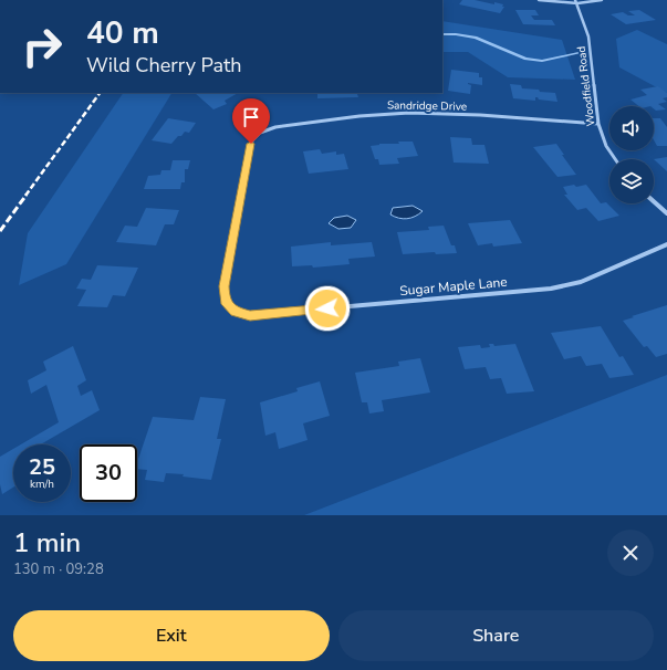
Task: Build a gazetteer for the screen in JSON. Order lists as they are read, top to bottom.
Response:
{
  "streets": {
    "street": ["Woodfield Road", "Sandridge Drive", "Sugar Maple Lane"]
  },
  "crossings": [
    ["Woodfield Road", "Sandridge Drive"],
    ["Sandridge Drive", "Sugar Maple Lane"]
  ],
  "page": {
    "turn": ["40 m", "Wild Cherry Path"],
    "speed": "25 km/h",
    "limit": "30",
    "heading": ["1 min", "130 m · 09:28"],
    "buttons": ["Exit", "Share"]
  }
}
